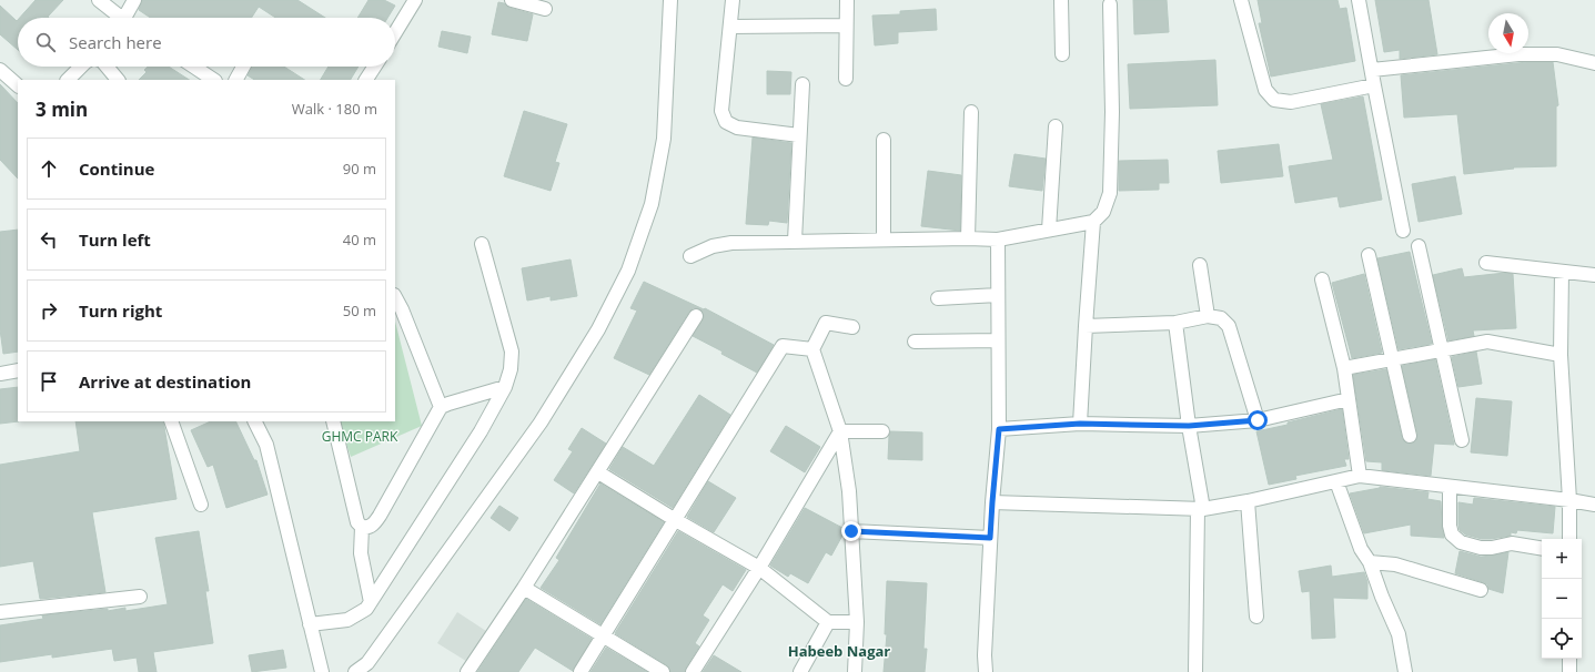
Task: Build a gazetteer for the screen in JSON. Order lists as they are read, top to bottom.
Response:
{
  "districts": ["Habeeb Nagar"],
  "parks": ["GHMC PARK"],
  "north": "bottom",
  "page": {
    "search": "Search here",
    "heading": ["3 min", "Walk · 180 m"],
    "list": [
      ["Continue", "90 m"],
      ["Turn left", "40 m"],
      ["Turn right", "50 m"],
      "Arrive at destination"
    ],
    "map_buttons": ["+", "−"]
  }
}
